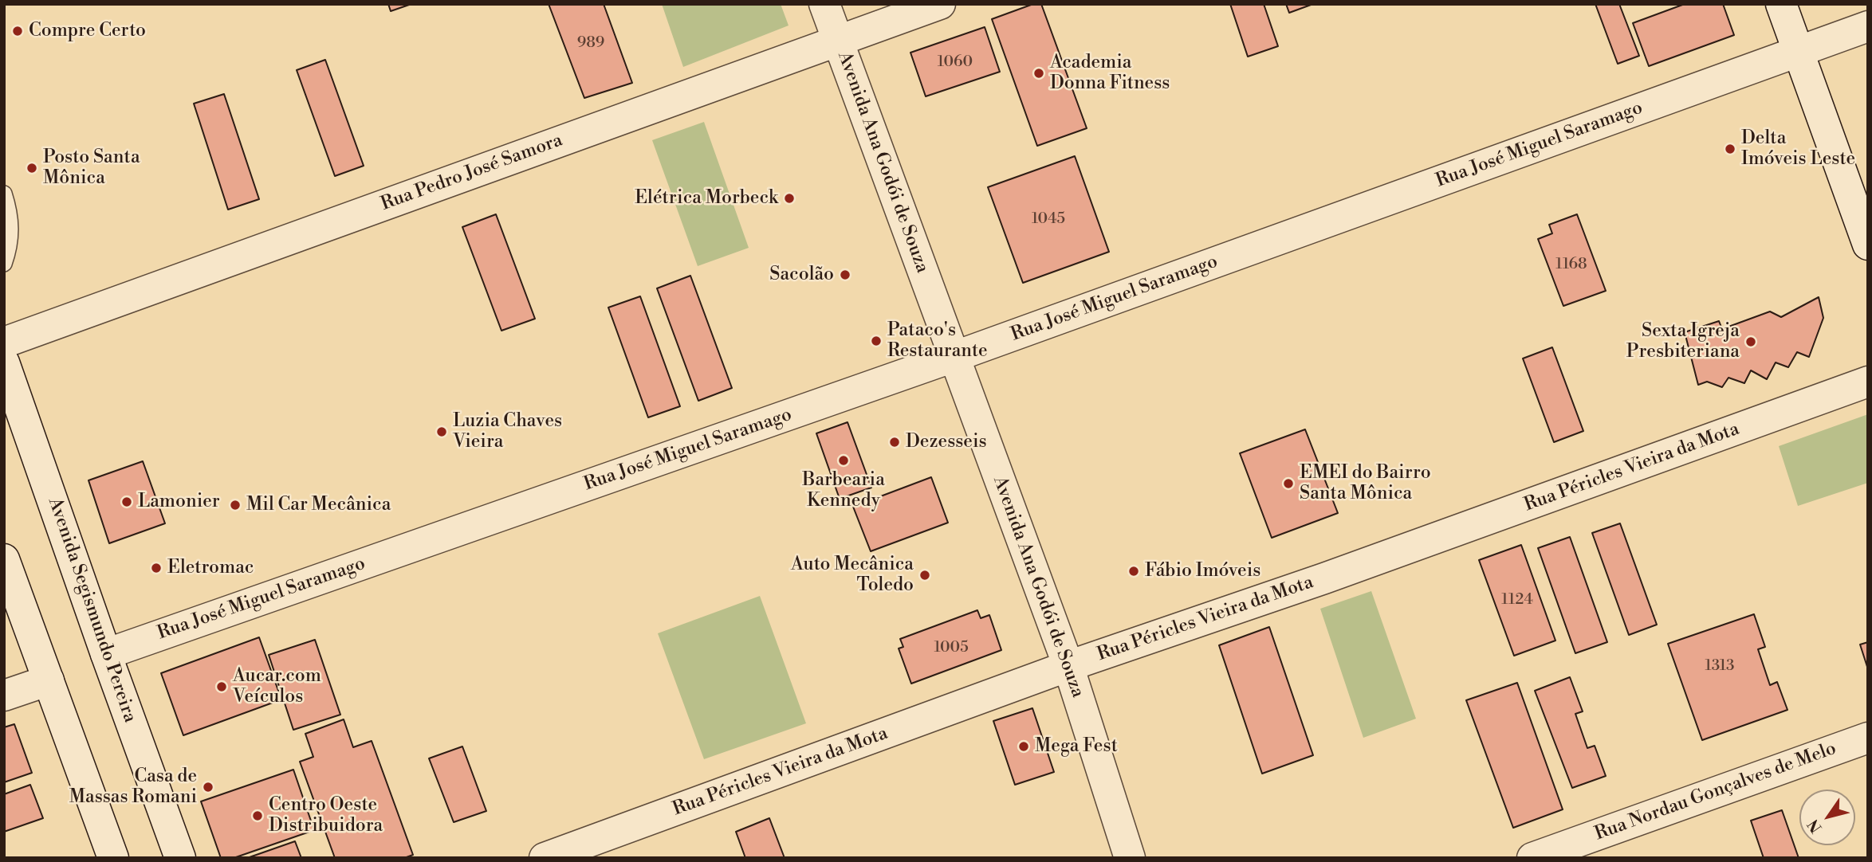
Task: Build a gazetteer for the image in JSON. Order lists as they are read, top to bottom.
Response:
{
  "streets": {
    "street": [
      "Rua José Miguel Saramago",
      "Avenida Ana Godói de Souza",
      "Rua Pedro José Samora",
      "Rua Péricles Vieira da Mota",
      "Avenida Segismundo Pereira",
      "Rua Nordau Gonçalves de Melo"
    ]
  },
  "crossings": [
    ["Rua José Miguel Saramago", "Avenida Ana Godói de Souza"],
    ["Rua José Miguel Saramago", "Avenida Segismundo Pereira"],
    ["Avenida Ana Godói de Souza", "Rua Pedro José Samora"],
    ["Avenida Ana Godói de Souza", "Rua Péricles Vieira da Mota"]
  ],
  "places": [
    "Compre Certo",
    "Academia Donna Fitness",
    "Delta Imóveis Leste",
    "Posto Santa Mônica",
    "Elétrica Morbeck",
    "Sacolão",
    "Pataco's Restaurante",
    "Sexta Igreja Presbiteriana",
    "Luzia Chaves Vieira",
    "Dezesseis",
    "Barbearia Kennedy",
    "EMEI do Bairro Santa Mônica",
    "Lamonier",
    "Mil Car Mecânica",
    "Eletromac",
    "Fábio Imóveis",
    "Auto Mecânica Toledo",
    "Aucar.com Veículos",
    "Mega Fest",
    "Casa de Massas Romani",
    "Centro Oeste Distribuidora"
  ],
  "house_numbers": [
    "989",
    "1060",
    "1045",
    "1168",
    "1124",
    "1005",
    "1313"
  ],
  "north": "bottom left"
}
